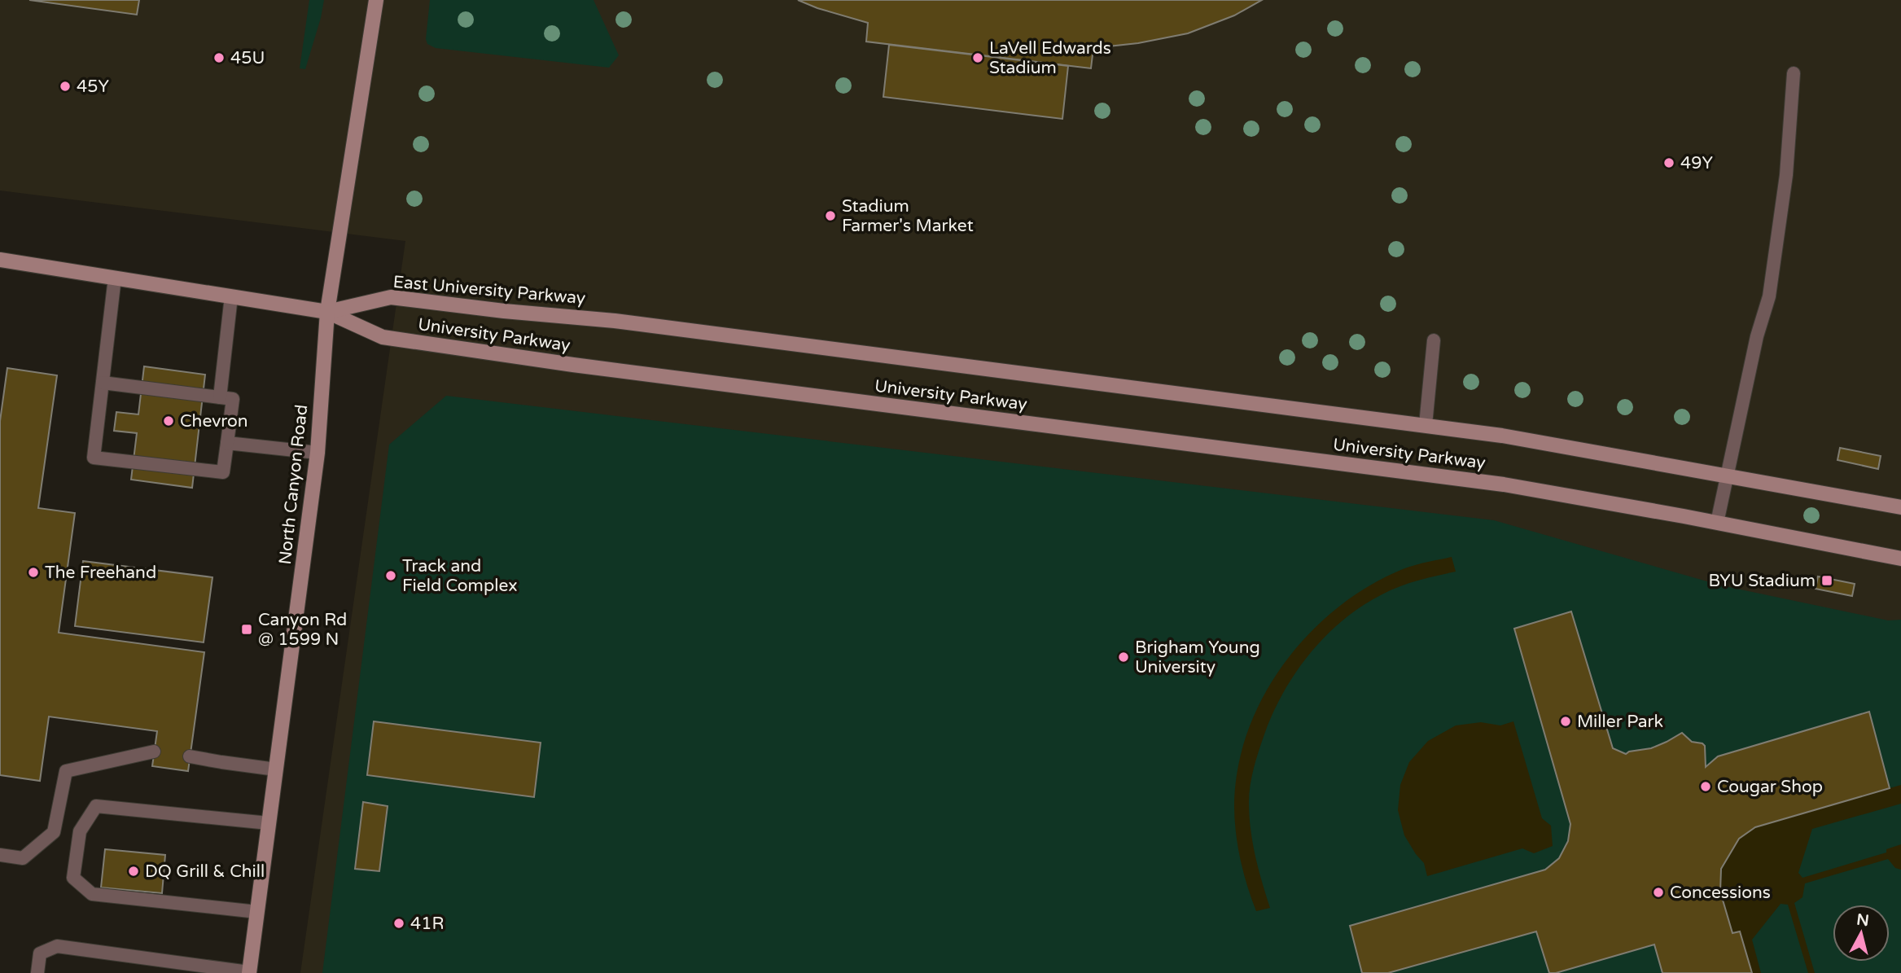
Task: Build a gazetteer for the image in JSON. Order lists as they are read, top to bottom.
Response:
{
  "streets": {
    "main road": ["East University Parkway", "University Parkway", "North Canyon Road"]
  },
  "crossings": [
    ["East University Parkway", "University Parkway"],
    ["East University Parkway", "North Canyon Road"],
    ["University Parkway", "North Canyon Road"]
  ],
  "places": {
    "other": [
      "45U",
      "LaVell Edwards Stadium",
      "45Y",
      "49Y",
      "Stadium Farmer's Market",
      "Chevron",
      "The Freehand",
      "Track and Field Complex",
      "Brigham Young University",
      "Miller Park",
      "Cougar Shop",
      "DQ Grill & Chill",
      "Concessions",
      "41R"
    ],
    "transit": ["BYU Stadium", "Canyon Rd @ 1599 N"]
  },
  "north": "top"
}
